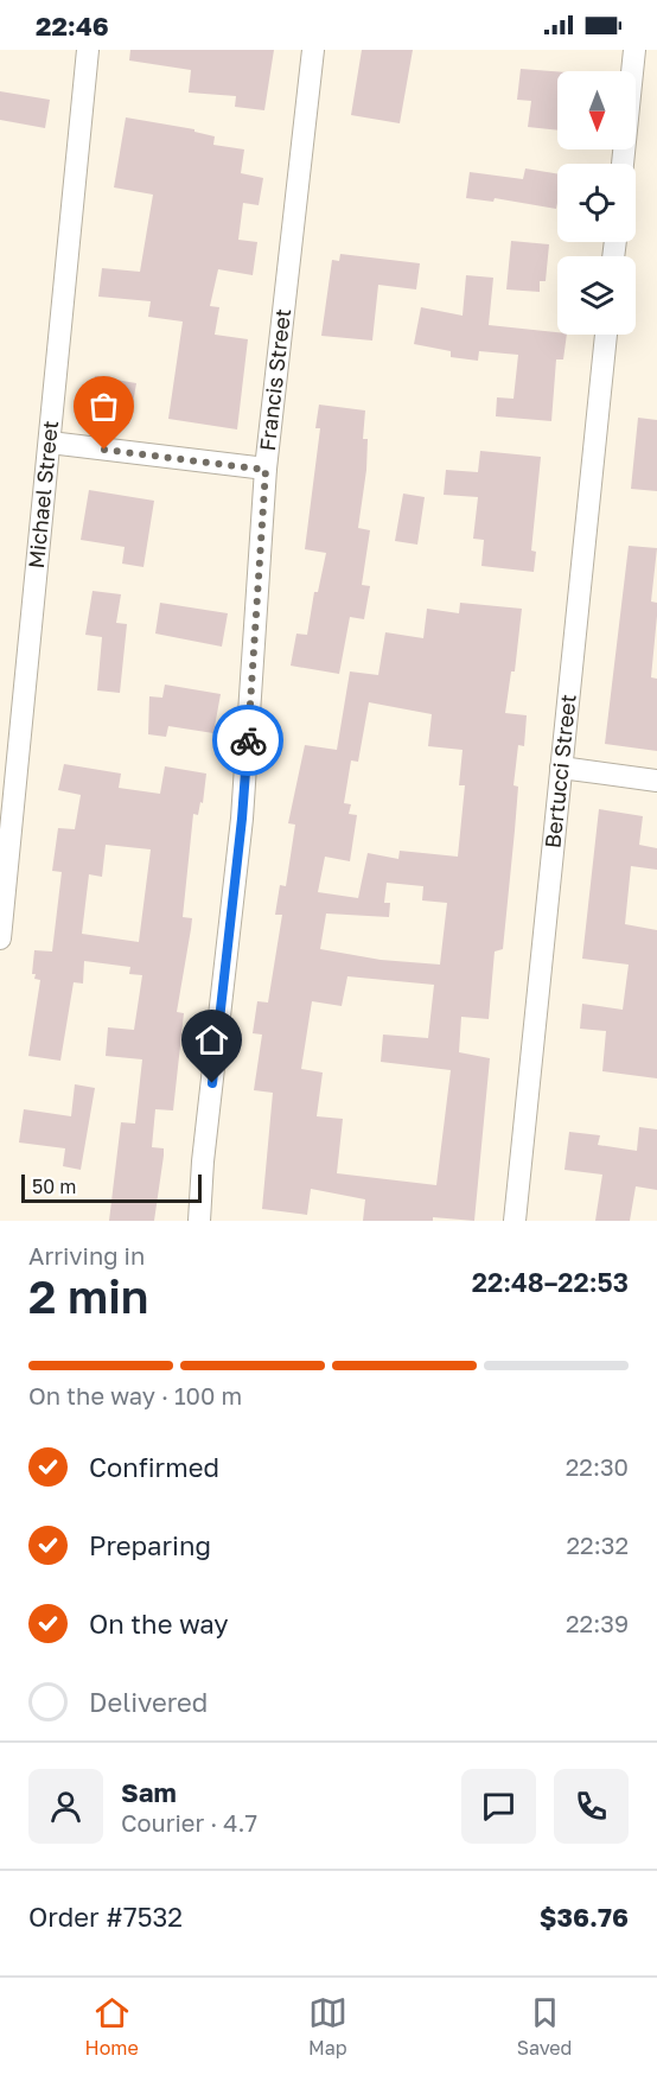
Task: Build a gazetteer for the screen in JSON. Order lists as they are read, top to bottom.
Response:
{
  "streets": {
    "street": ["Francis Street", "Michael Street", "Bertucci Street"]
  },
  "scale_bar": "50 m",
  "north": "bottom",
  "page": {
    "status": "22:46",
    "scale": "50 m",
    "heading": ["2 min", "Arriving in", "22:48–22:53"],
    "panel": [
      "Sam",
      "Courier · 4.7",
      "Order #7532",
      "$36.76"
    ],
    "bar": "On the way · 100 m",
    "list": [
      ["Confirmed", "22:30"],
      ["Preparing", "22:32"],
      ["On the way", "22:39"],
      "Delivered"
    ],
    "tabs": ["Home", "Map", "Saved"]
  }
}
